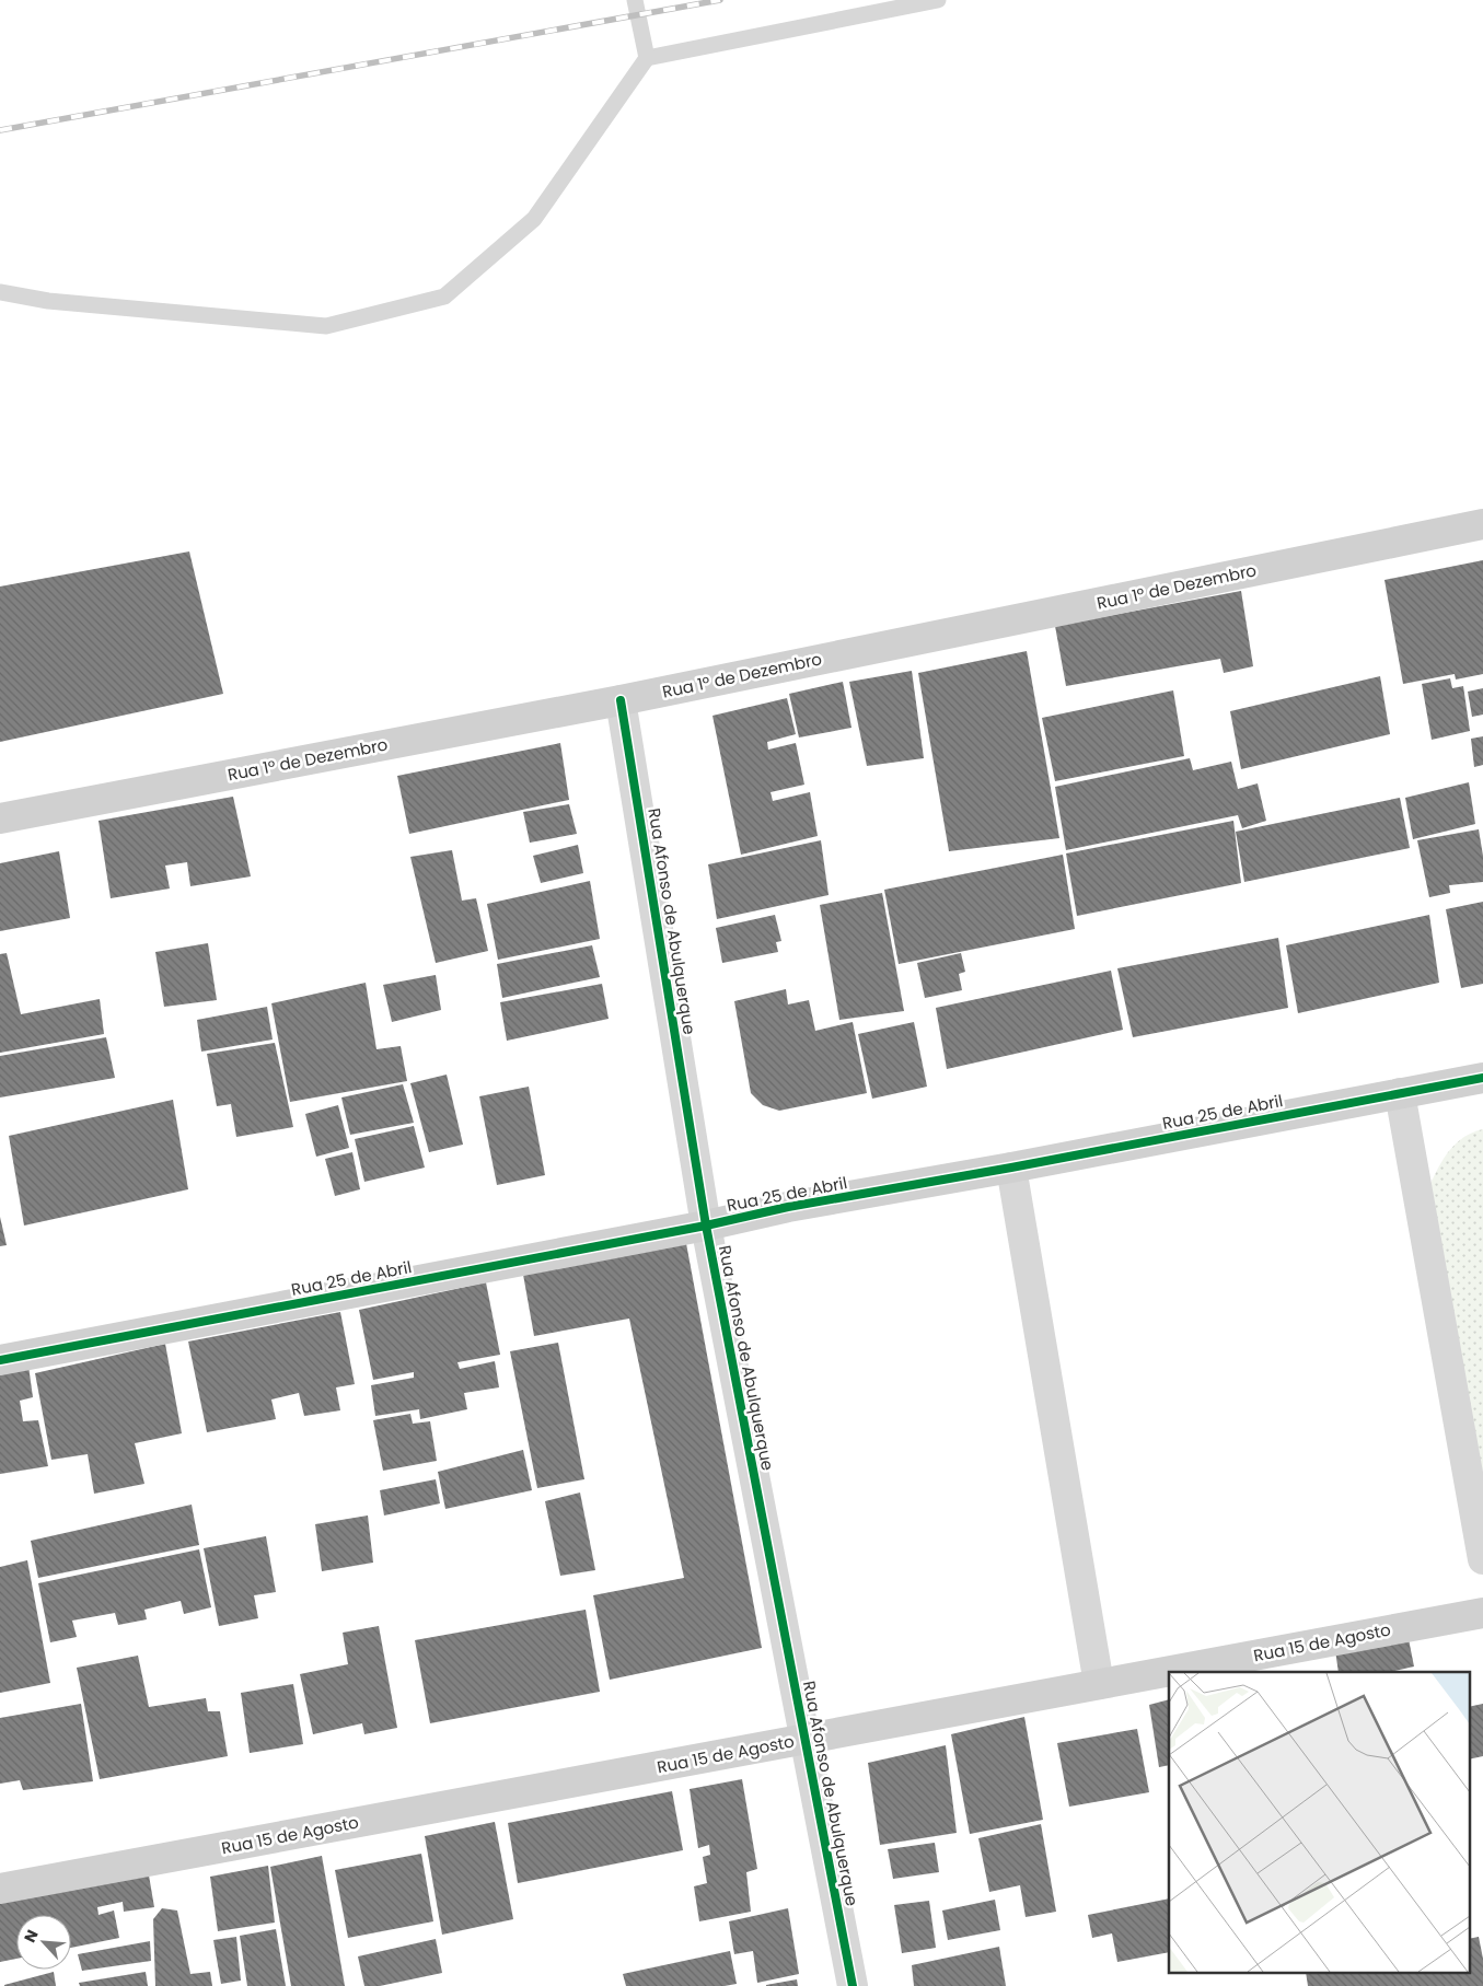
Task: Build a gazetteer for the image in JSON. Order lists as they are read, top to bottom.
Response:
{
  "streets": {
    "main road": ["Rua 1º de Dezembro", "Rua 25 de Abril", "Rua 15 de Agosto"],
    "street": ["Rua Afonso de Abulquerque"]
  },
  "crossings": [
    ["Rua 1º de Dezembro", "Rua Afonso de Abulquerque"],
    ["Rua Afonso de Abulquerque", "Rua 25 de Abril"],
    ["Rua Afonso de Abulquerque", "Rua 15 de Agosto"]
  ],
  "north": "top left"
}
